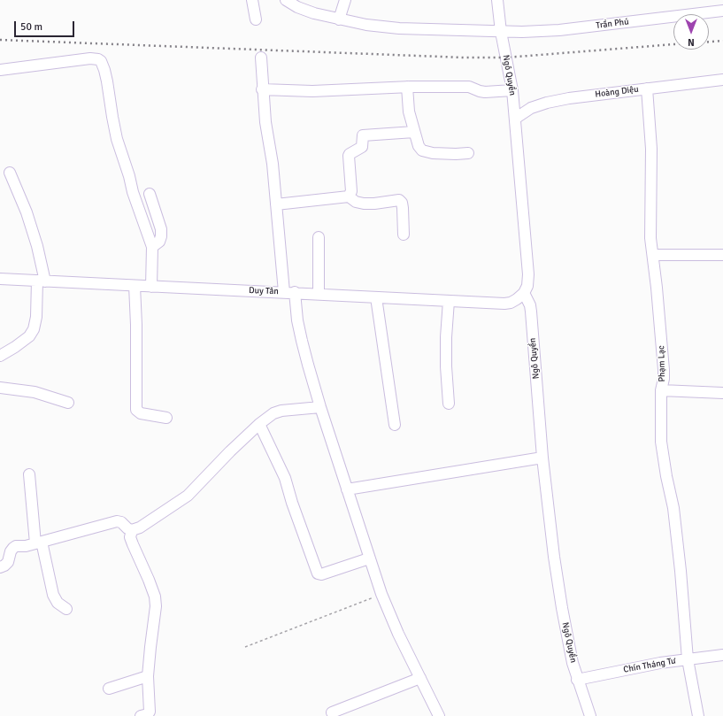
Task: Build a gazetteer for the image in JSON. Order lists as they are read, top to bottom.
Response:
{
  "streets": {
    "street": [
      "Trần Phú",
      "Ngô Quyền",
      "Hoàng Diệu",
      "Duy Tân",
      "Phạm Lạc",
      "Chín Tháng Tư"
    ]
  },
  "crossings": [
    ["Trần Phú", "Ngô Quyền"],
    ["Ngô Quyền", "Hoàng Diệu"],
    ["Ngô Quyền", "Duy Tân"],
    ["Ngô Quyền", "Chín Tháng Tư"],
    ["Hoàng Diệu", "Phạm Lạc"],
    ["Phạm Lạc", "Chín Tháng Tư"]
  ],
  "scale_bar": "50 m",
  "north": "bottom"
}
